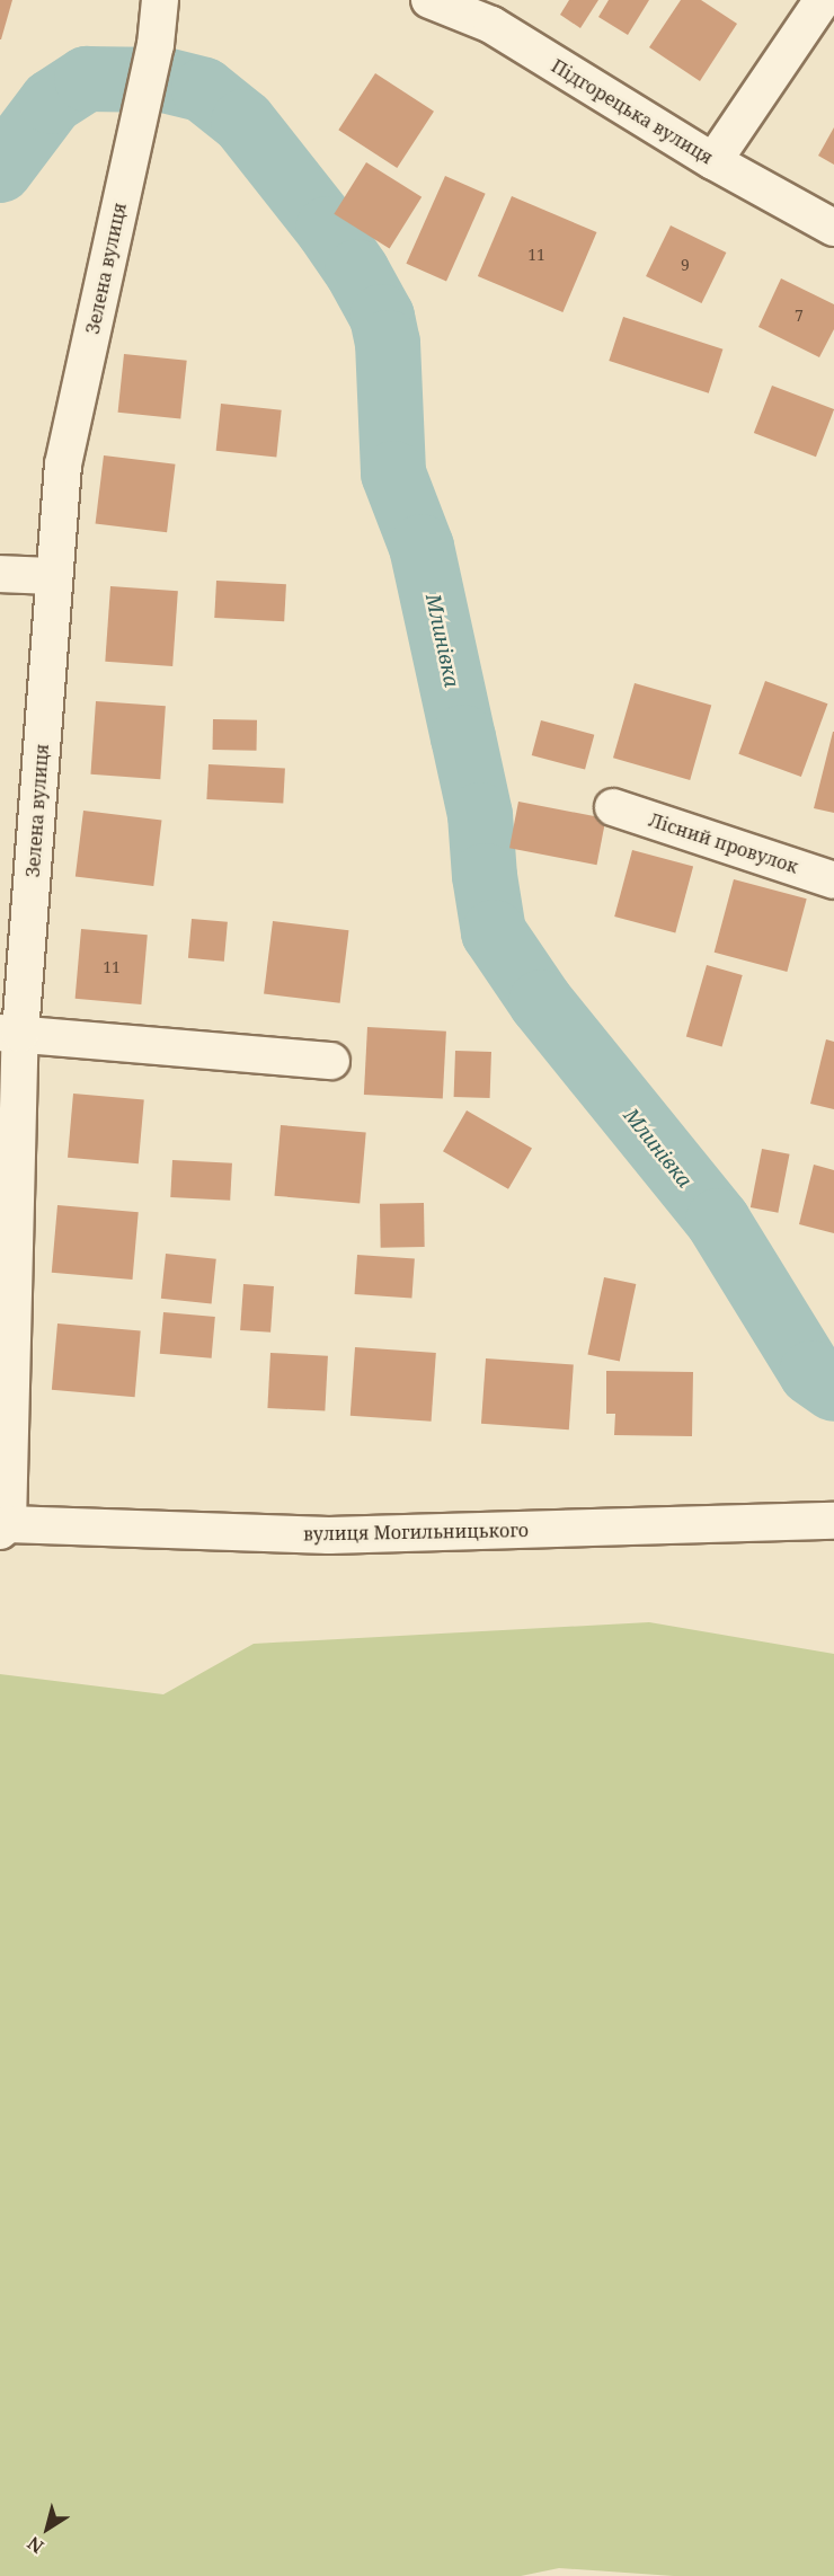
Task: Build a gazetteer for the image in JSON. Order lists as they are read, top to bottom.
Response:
{
  "streets": {
    "street": [
      "Підгорецька вулиця",
      "Зелена вулиця",
      "Лісний провулок",
      "вулиця Могильницького"
    ]
  },
  "crossings": [
    ["Зелена вулиця", "вулиця Могильницького"]
  ],
  "water": ["Млинівка"],
  "house_numbers": [
    "11",
    "9",
    "7",
    "11"
  ],
  "north": "bottom left"
}
